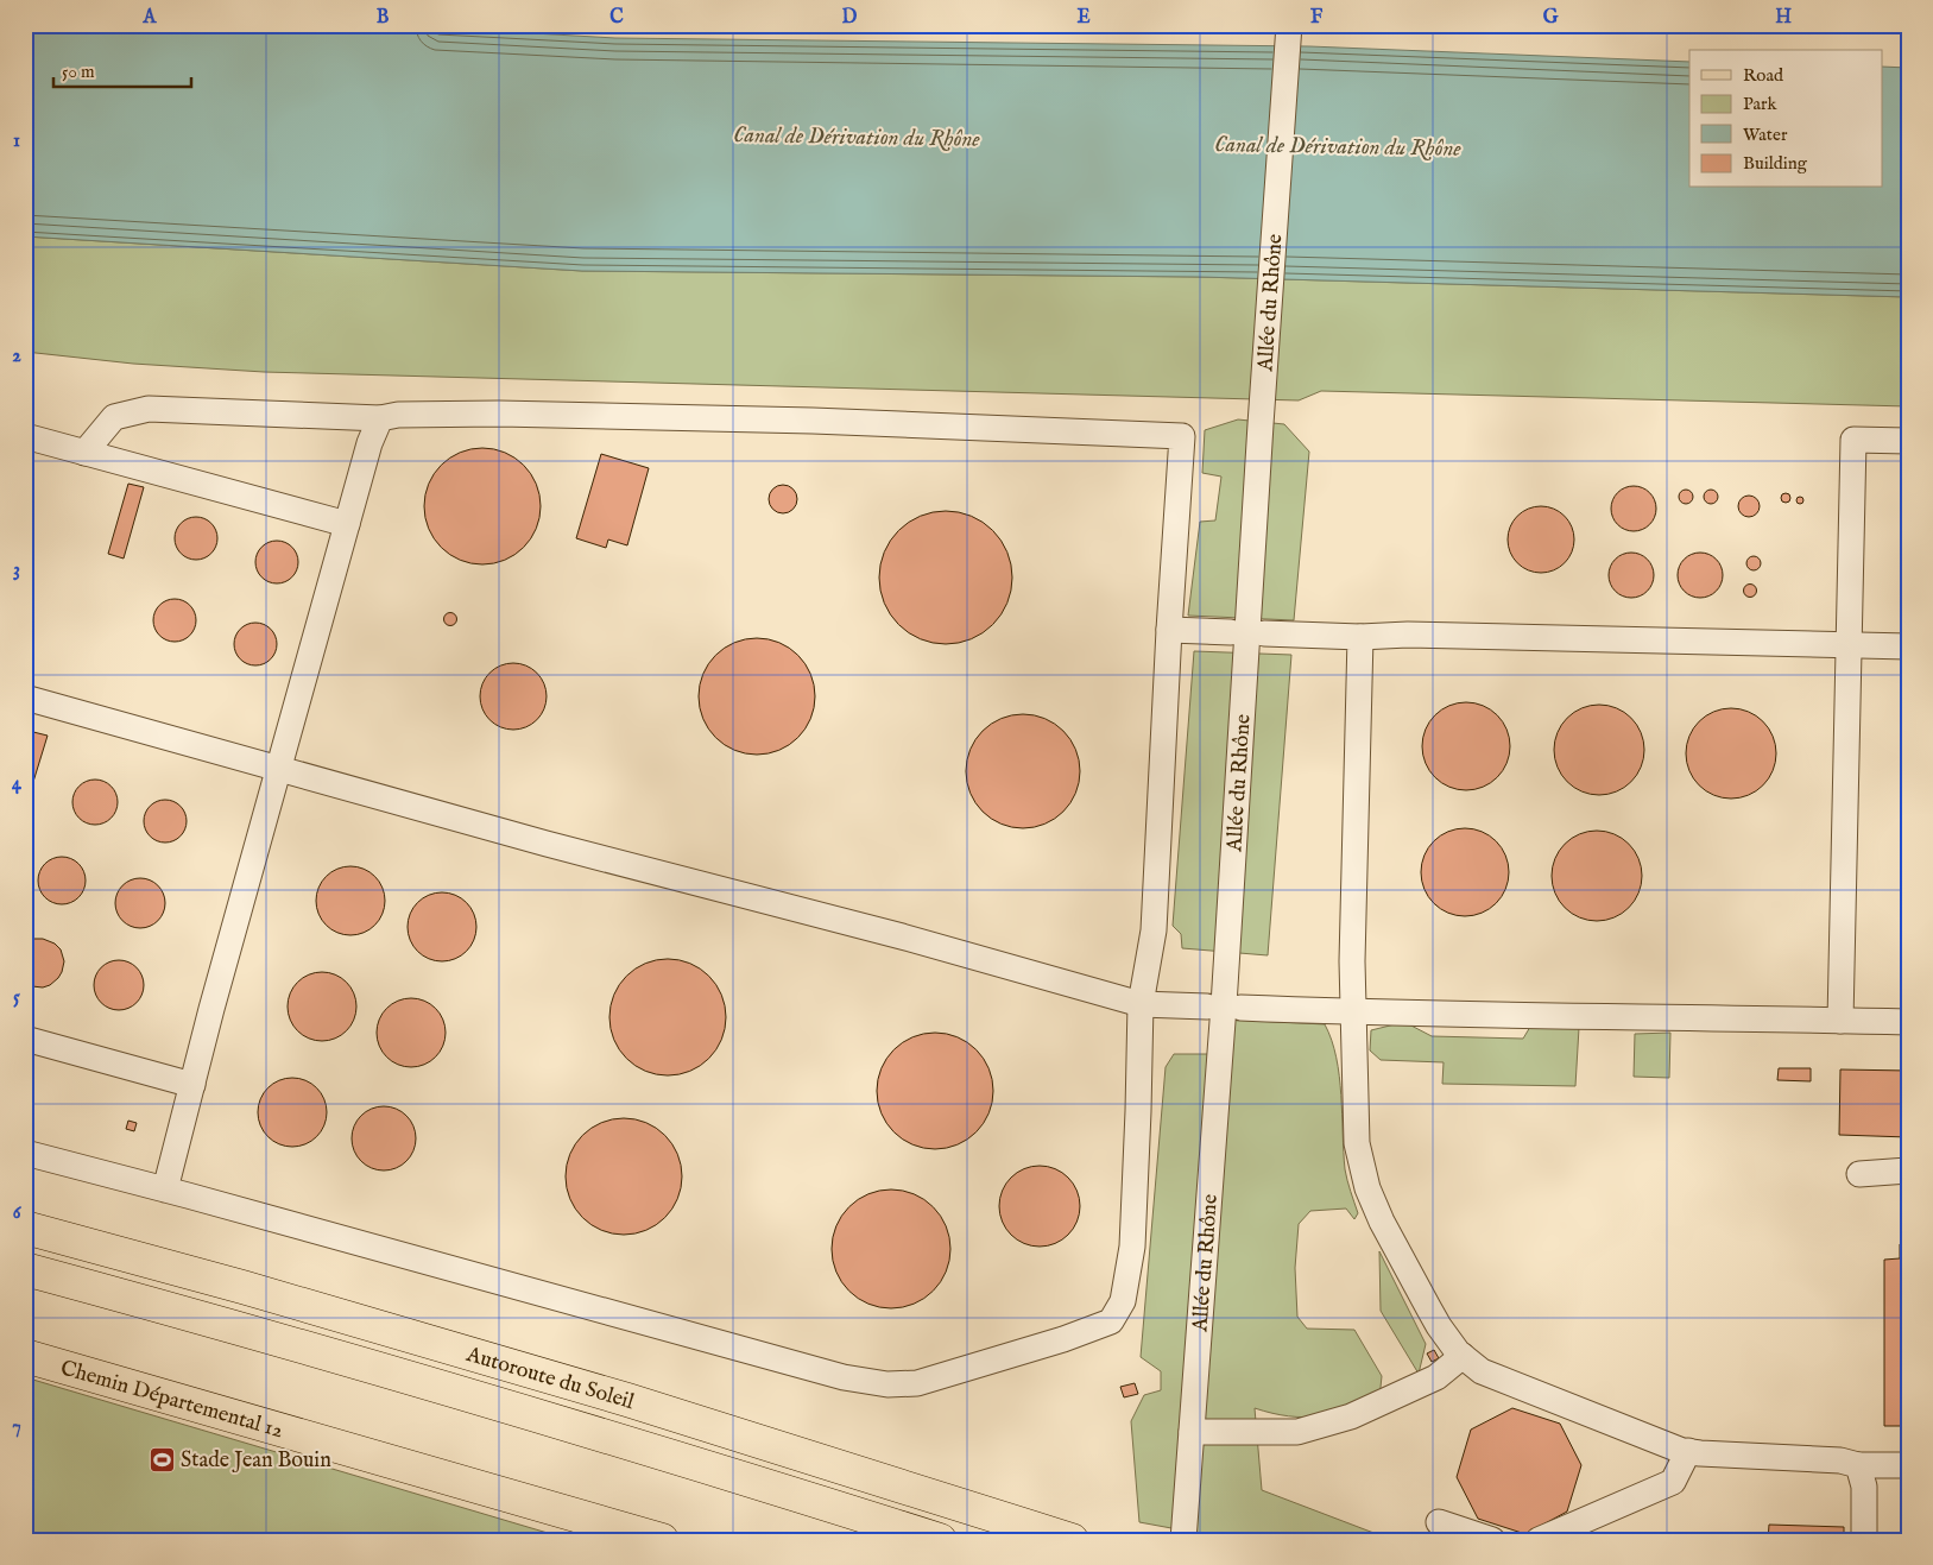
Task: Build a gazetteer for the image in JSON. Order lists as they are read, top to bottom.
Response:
{
  "streets": {
    "main road": ["Autoroute du Soleil", "Chemin Départemental 12"],
    "street": ["Allée du Rhône"]
  },
  "water": ["Canal de Dérivation du Rhône"],
  "places": {
    "sports": ["Stade Jean Bouin"]
  },
  "legend": [
    "Road",
    "Park",
    "Water",
    "Building"
  ],
  "scale_bar": "50 m",
  "grid": {
    "columns": [
      "A",
      "B",
      "C",
      "D",
      "E",
      "F",
      "G",
      "H"
    ],
    "rows": [
      "1",
      "2",
      "3",
      "4",
      "5",
      "6",
      "7"
    ]
  }
}
